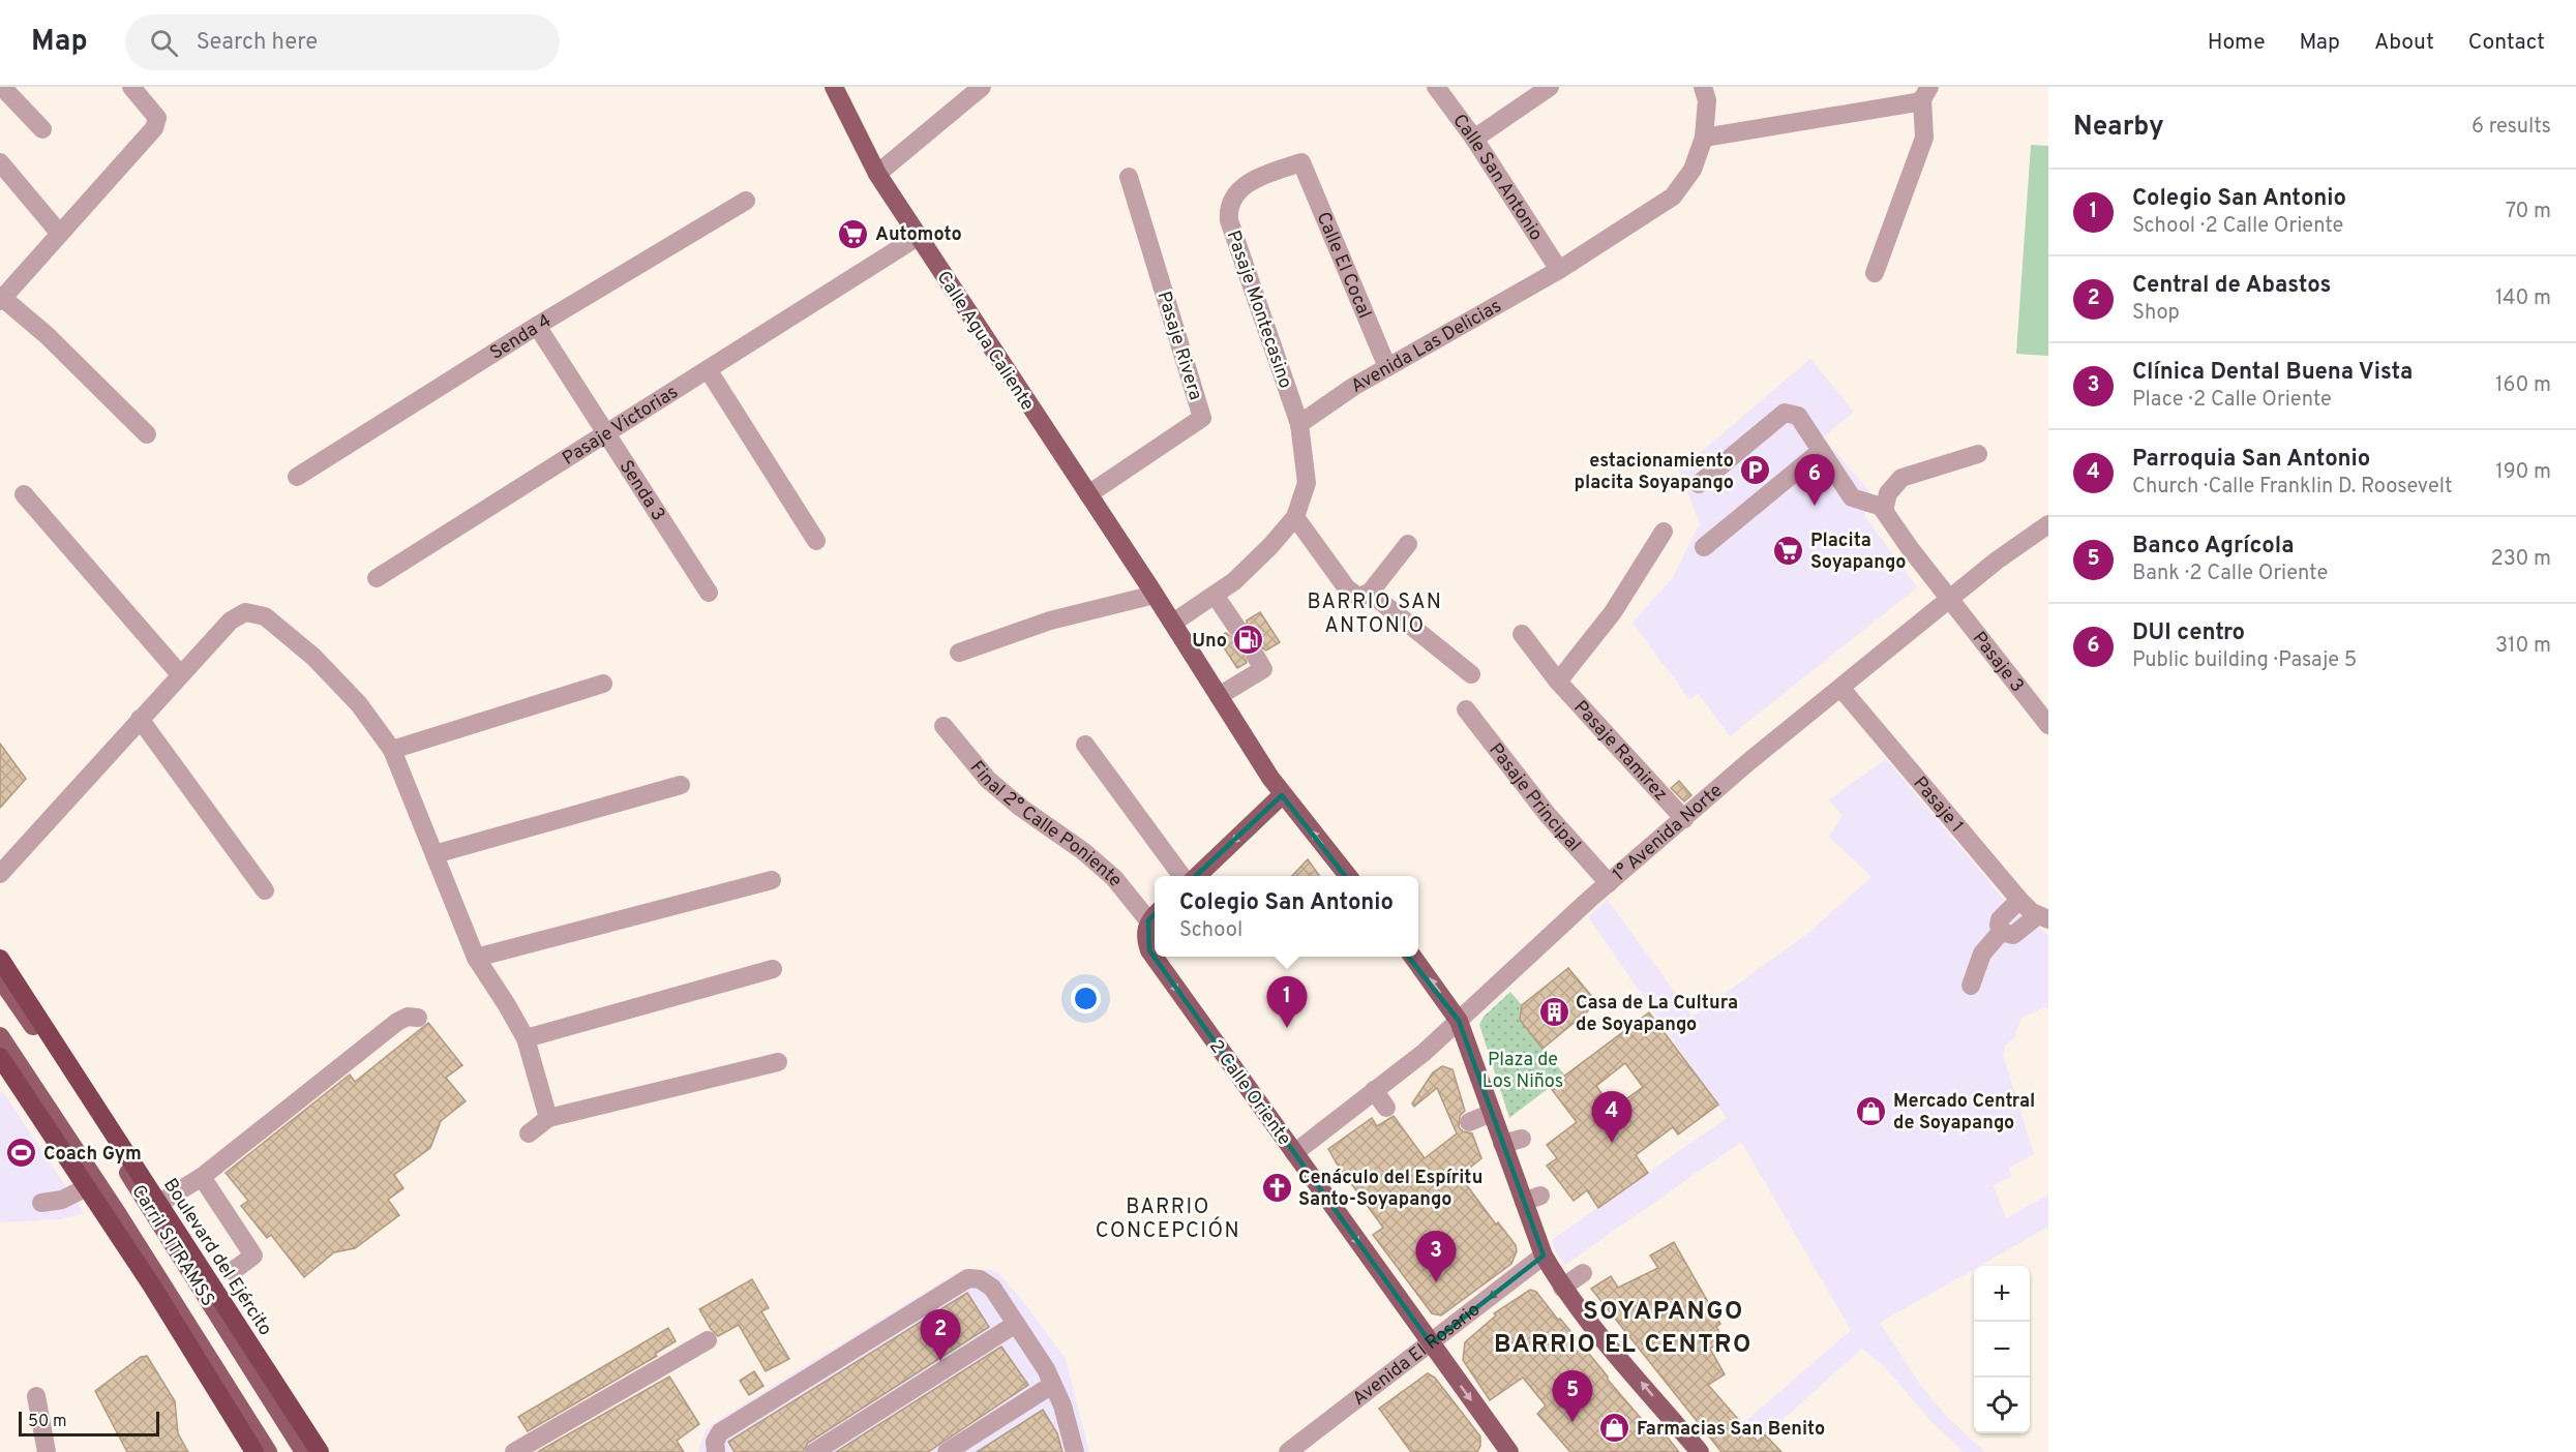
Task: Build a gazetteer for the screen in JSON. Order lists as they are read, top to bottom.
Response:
{
  "streets": {
    "highway": ["Boulevard del Ejército"],
    "main road": ["Calle Agua Caliente", "2 Calle Oriente", "Carril SITRAMSS"],
    "street": [
      "Calle San Antonio",
      "Calle El Cocal",
      "Pasaje Montecasino",
      "Senda 4",
      "Pasaje Rivera",
      "Avenida Las Delicias",
      "Pasaje Victorias",
      "Senda 3",
      "Pasaje 3",
      "Pasaje Ramirez",
      "Pasaje Principal",
      "Pasaje 1",
      "Final 2° Calle Poniente",
      "1° Avenida Norte",
      "Avenida El Rosario"
    ]
  },
  "crossings": [
    ["Calle San Antonio", "Avenida Las Delicias"],
    ["Calle El Cocal", "Pasaje Montecasino"],
    ["Calle El Cocal", "Avenida Las Delicias"],
    ["Pasaje Montecasino", "Avenida Las Delicias"],
    ["Senda 4", "Senda 3"],
    ["Calle Agua Caliente", "Pasaje Rivera"],
    ["Calle Agua Caliente", "Pasaje Victorias"],
    ["Pasaje Victorias", "Senda 3"],
    ["Pasaje 3", "1° Avenida Norte"],
    ["Pasaje Ramirez", "1° Avenida Norte"],
    ["Pasaje Principal", "1° Avenida Norte"],
    ["Pasaje 1", "1° Avenida Norte"],
    ["Final 2° Calle Poniente", "2 Calle Oriente"],
    ["1° Avenida Norte", "2 Calle Oriente"],
    ["2 Calle Oriente", "Avenida El Rosario"]
  ],
  "one_way": ["Avenida El Rosario"],
  "districts": [
    "BARRIO SAN ANTONIO",
    "BARRIO CONCEPCIÓN",
    "SOYAPANGO",
    "BARRIO EL CENTRO"
  ],
  "parks": ["Plaza de Los Niños"],
  "places": {
    "supermarket": ["Automoto", "Placita Soyapango"],
    "parking": ["estacionamiento placita Soyapango"],
    "fuel station": ["Uno"],
    "building": ["Casa de La Cultura de Soyapango"],
    "shop": ["Mercado Central de Soyapango", "Farmacias San Benito"],
    "sports": ["Coach Gym"],
    "church": ["Cenáculo del Espíritu Santo-Soyapango"]
  },
  "scale_bar": "50 m",
  "page": {
    "header": "Map",
    "search": "Search here",
    "nav": [
      "Home",
      "Map",
      "About",
      "Contact"
    ],
    "heading": ["Nearby", "6 results"],
    "list": [
      {
        "mark": "1",
        "name": "Colegio San Antonio",
        "note": "School · 2 Calle Oriente",
        "value": "70 m"
      },
      {
        "mark": "2",
        "name": "Central de Abastos",
        "note": "Shop",
        "value": "140 m"
      },
      {
        "mark": "3",
        "name": "Clínica Dental Buena Vista",
        "note": "Place · 2 Calle Oriente",
        "value": "160 m"
      },
      {
        "mark": "4",
        "name": "Parroquia San Antonio",
        "note": "Church · Calle Franklin D. Roosevelt",
        "value": "190 m"
      },
      {
        "mark": "5",
        "name": "Banco Agrícola",
        "note": "Bank · 2 Calle Oriente",
        "value": "230 m"
      },
      {
        "mark": "6",
        "name": "DUI centro",
        "note": "Public building · Pasaje 5",
        "value": "310 m"
      }
    ],
    "pins": [
      "6",
      "1",
      "4",
      "3",
      "2",
      "5"
    ],
    "popup": ["Colegio San Antonio", "School"],
    "map_buttons": ["+", "−"],
    "scale": "50 m"
  }
}
